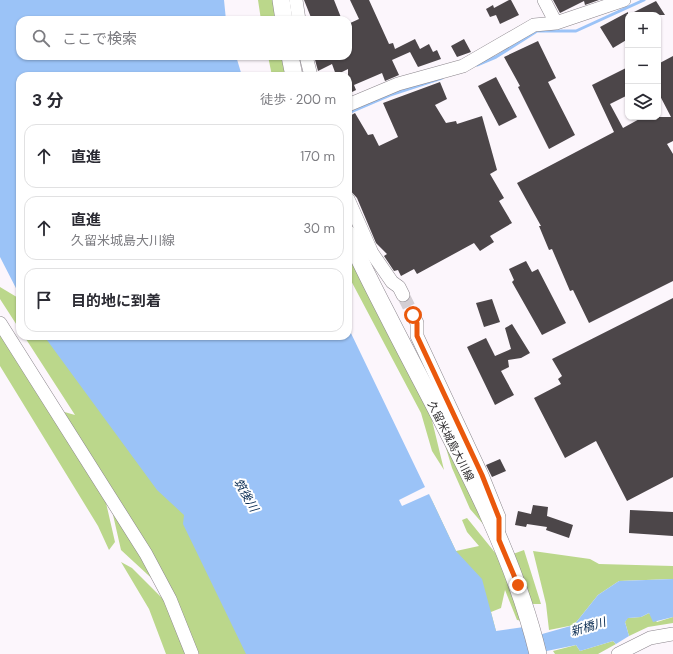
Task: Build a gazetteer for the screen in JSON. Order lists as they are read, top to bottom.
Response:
{
  "streets": {
    "main road": ["久留米城島大川線"]
  },
  "water": ["筑後川", "新橋川"],
  "page": {
    "map_buttons": ["+", "−"],
    "search": "ここで検索",
    "heading": ["3 分", "徒歩 · 200 m"],
    "list": [
      ["直進", "170 m"],
      ["直進", "久留米城島大川線", "30 m"],
      "目的地に到着"
    ]
  }
}
